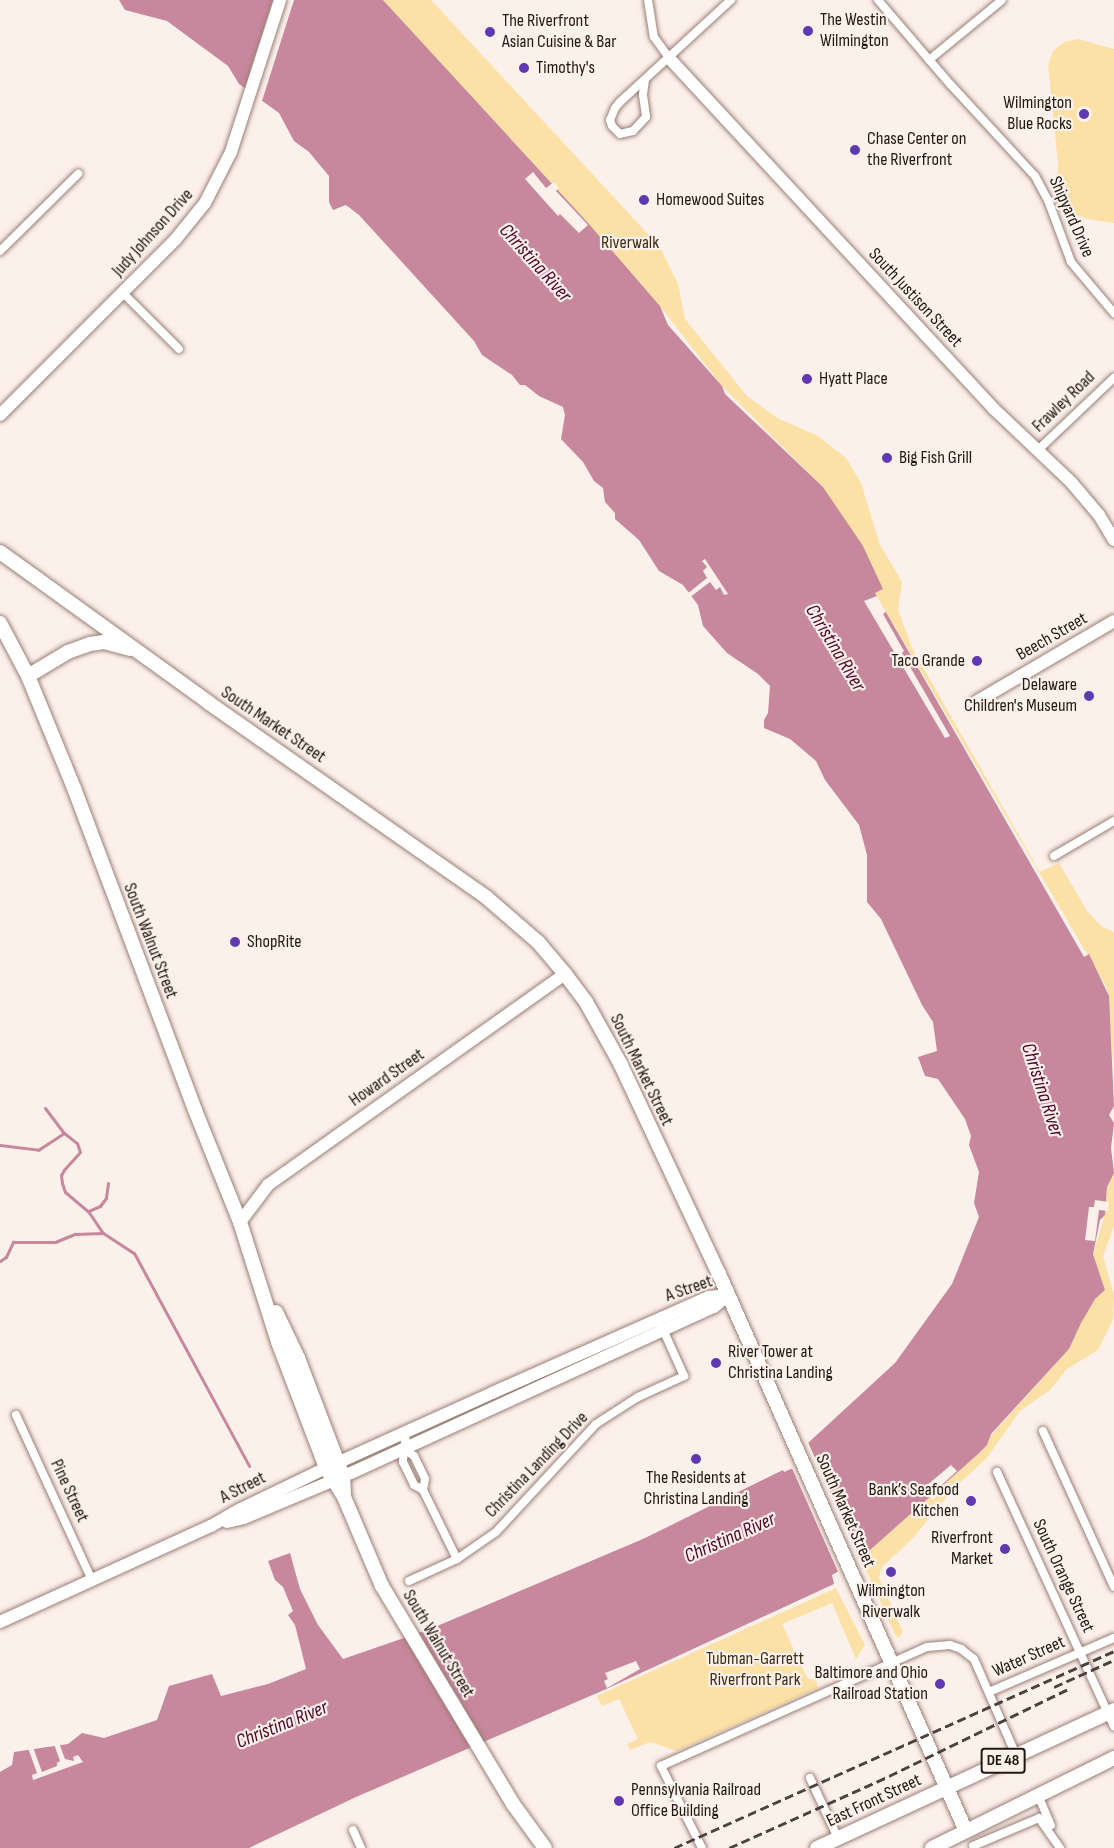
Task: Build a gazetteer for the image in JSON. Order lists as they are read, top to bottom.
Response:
{
  "streets": {
    "main road": [
      "South Market Street",
      "South Walnut Street",
      "DE 48",
      "East Front Street"
    ],
    "street": [
      "Shipyard Drive",
      "Judy Johnson Drive",
      "South Justison Street",
      "Frawley Road",
      "Beech Street",
      "Howard Street",
      "A Street",
      "Christina Landing Drive",
      "Pine Street",
      "South Orange Street",
      "Water Street"
    ]
  },
  "crossings": [
    ["South Justison Street", "Frawley Road"],
    ["South Market Street", "Howard Street"],
    ["South Market Street", "A Street"],
    ["South Market Street", "DE 48"],
    ["South Market Street", "East Front Street"],
    ["South Walnut Street", "Howard Street"],
    ["South Walnut Street", "A Street"],
    ["A Street", "Christina Landing Drive"],
    ["A Street", "Pine Street"],
    ["South Orange Street", "Water Street"],
    ["South Orange Street", "DE 48"],
    ["DE 48", "East Front Street"]
  ],
  "water": ["Christina River"],
  "parks": ["Riverwalk", "Tubman-Garrett Riverfront Park"],
  "places": [
    "The Westin Wilmington",
    "The Riverfront Asian Cuisine & Bar",
    "Timothy's",
    "Wilmington Blue Rocks",
    "Chase Center on the Riverfront",
    "Homewood Suites",
    "Hyatt Place",
    "Big Fish Grill",
    "Taco Grande",
    "Delaware Children's Museum",
    "ShopRite",
    "River Tower at Christina Landing",
    "The Residents at Christina Landing",
    "Bank’s Seafood Kitchen",
    "Riverfront Market",
    "Wilmington Riverwalk",
    "Baltimore and Ohio Railroad Station",
    "Pennsylvania Railroad Office Building"
  ]
}
